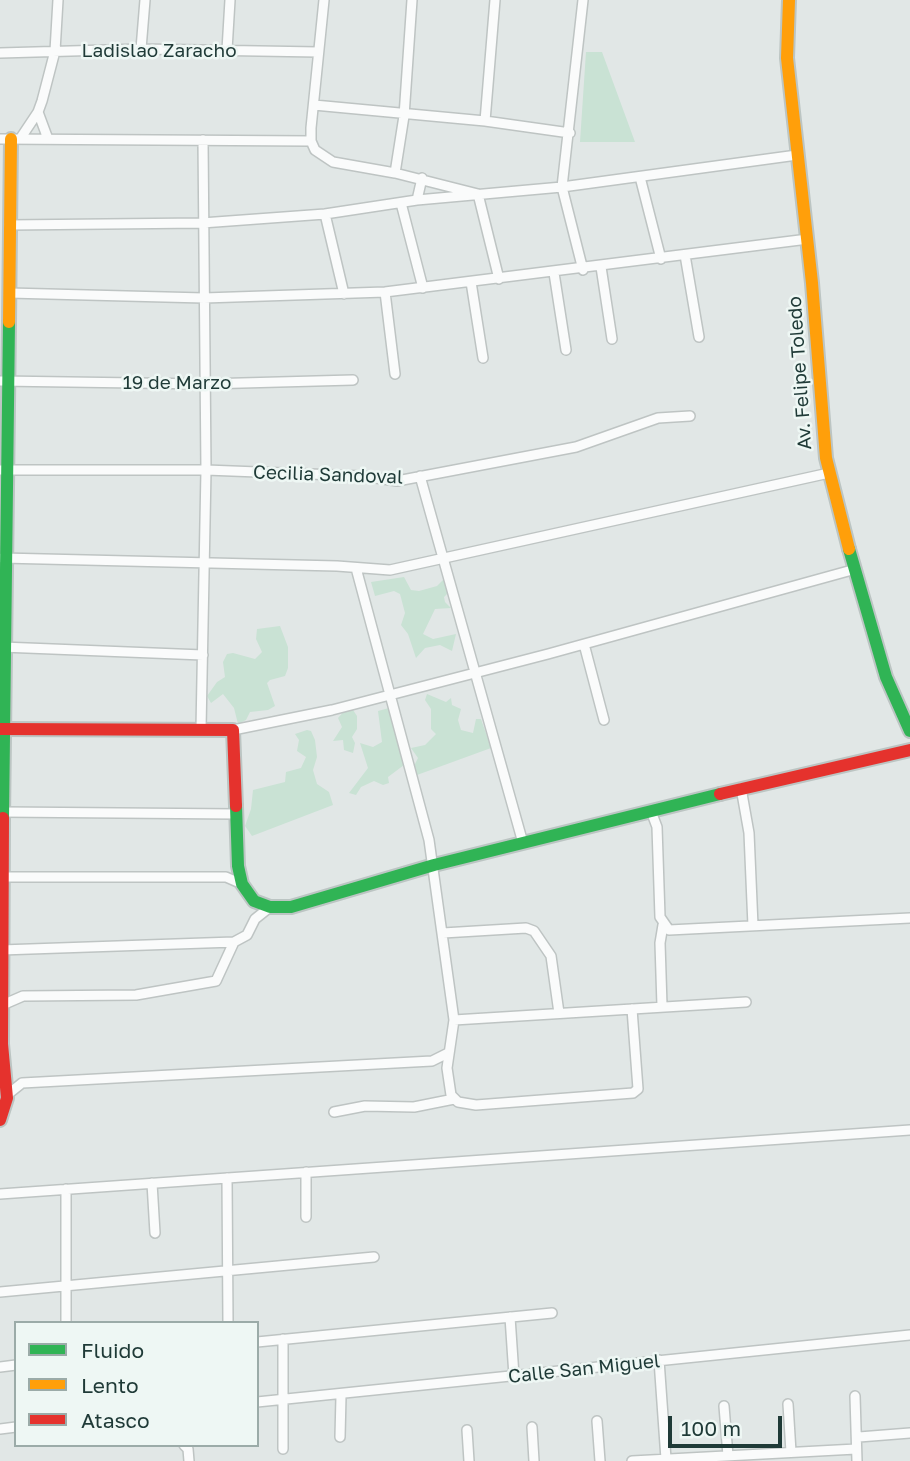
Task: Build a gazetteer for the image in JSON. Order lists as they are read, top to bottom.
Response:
{
  "streets": {
    "street": [
      "Ladislao Zaracho",
      "Av. Felipe Toledo",
      "19 de Marzo",
      "Cecilia Sandoval",
      "Calle San Miguel"
    ]
  },
  "legend": ["Fluido", "Lento", "Atasco"],
  "scale_bar": "100 m"
}
